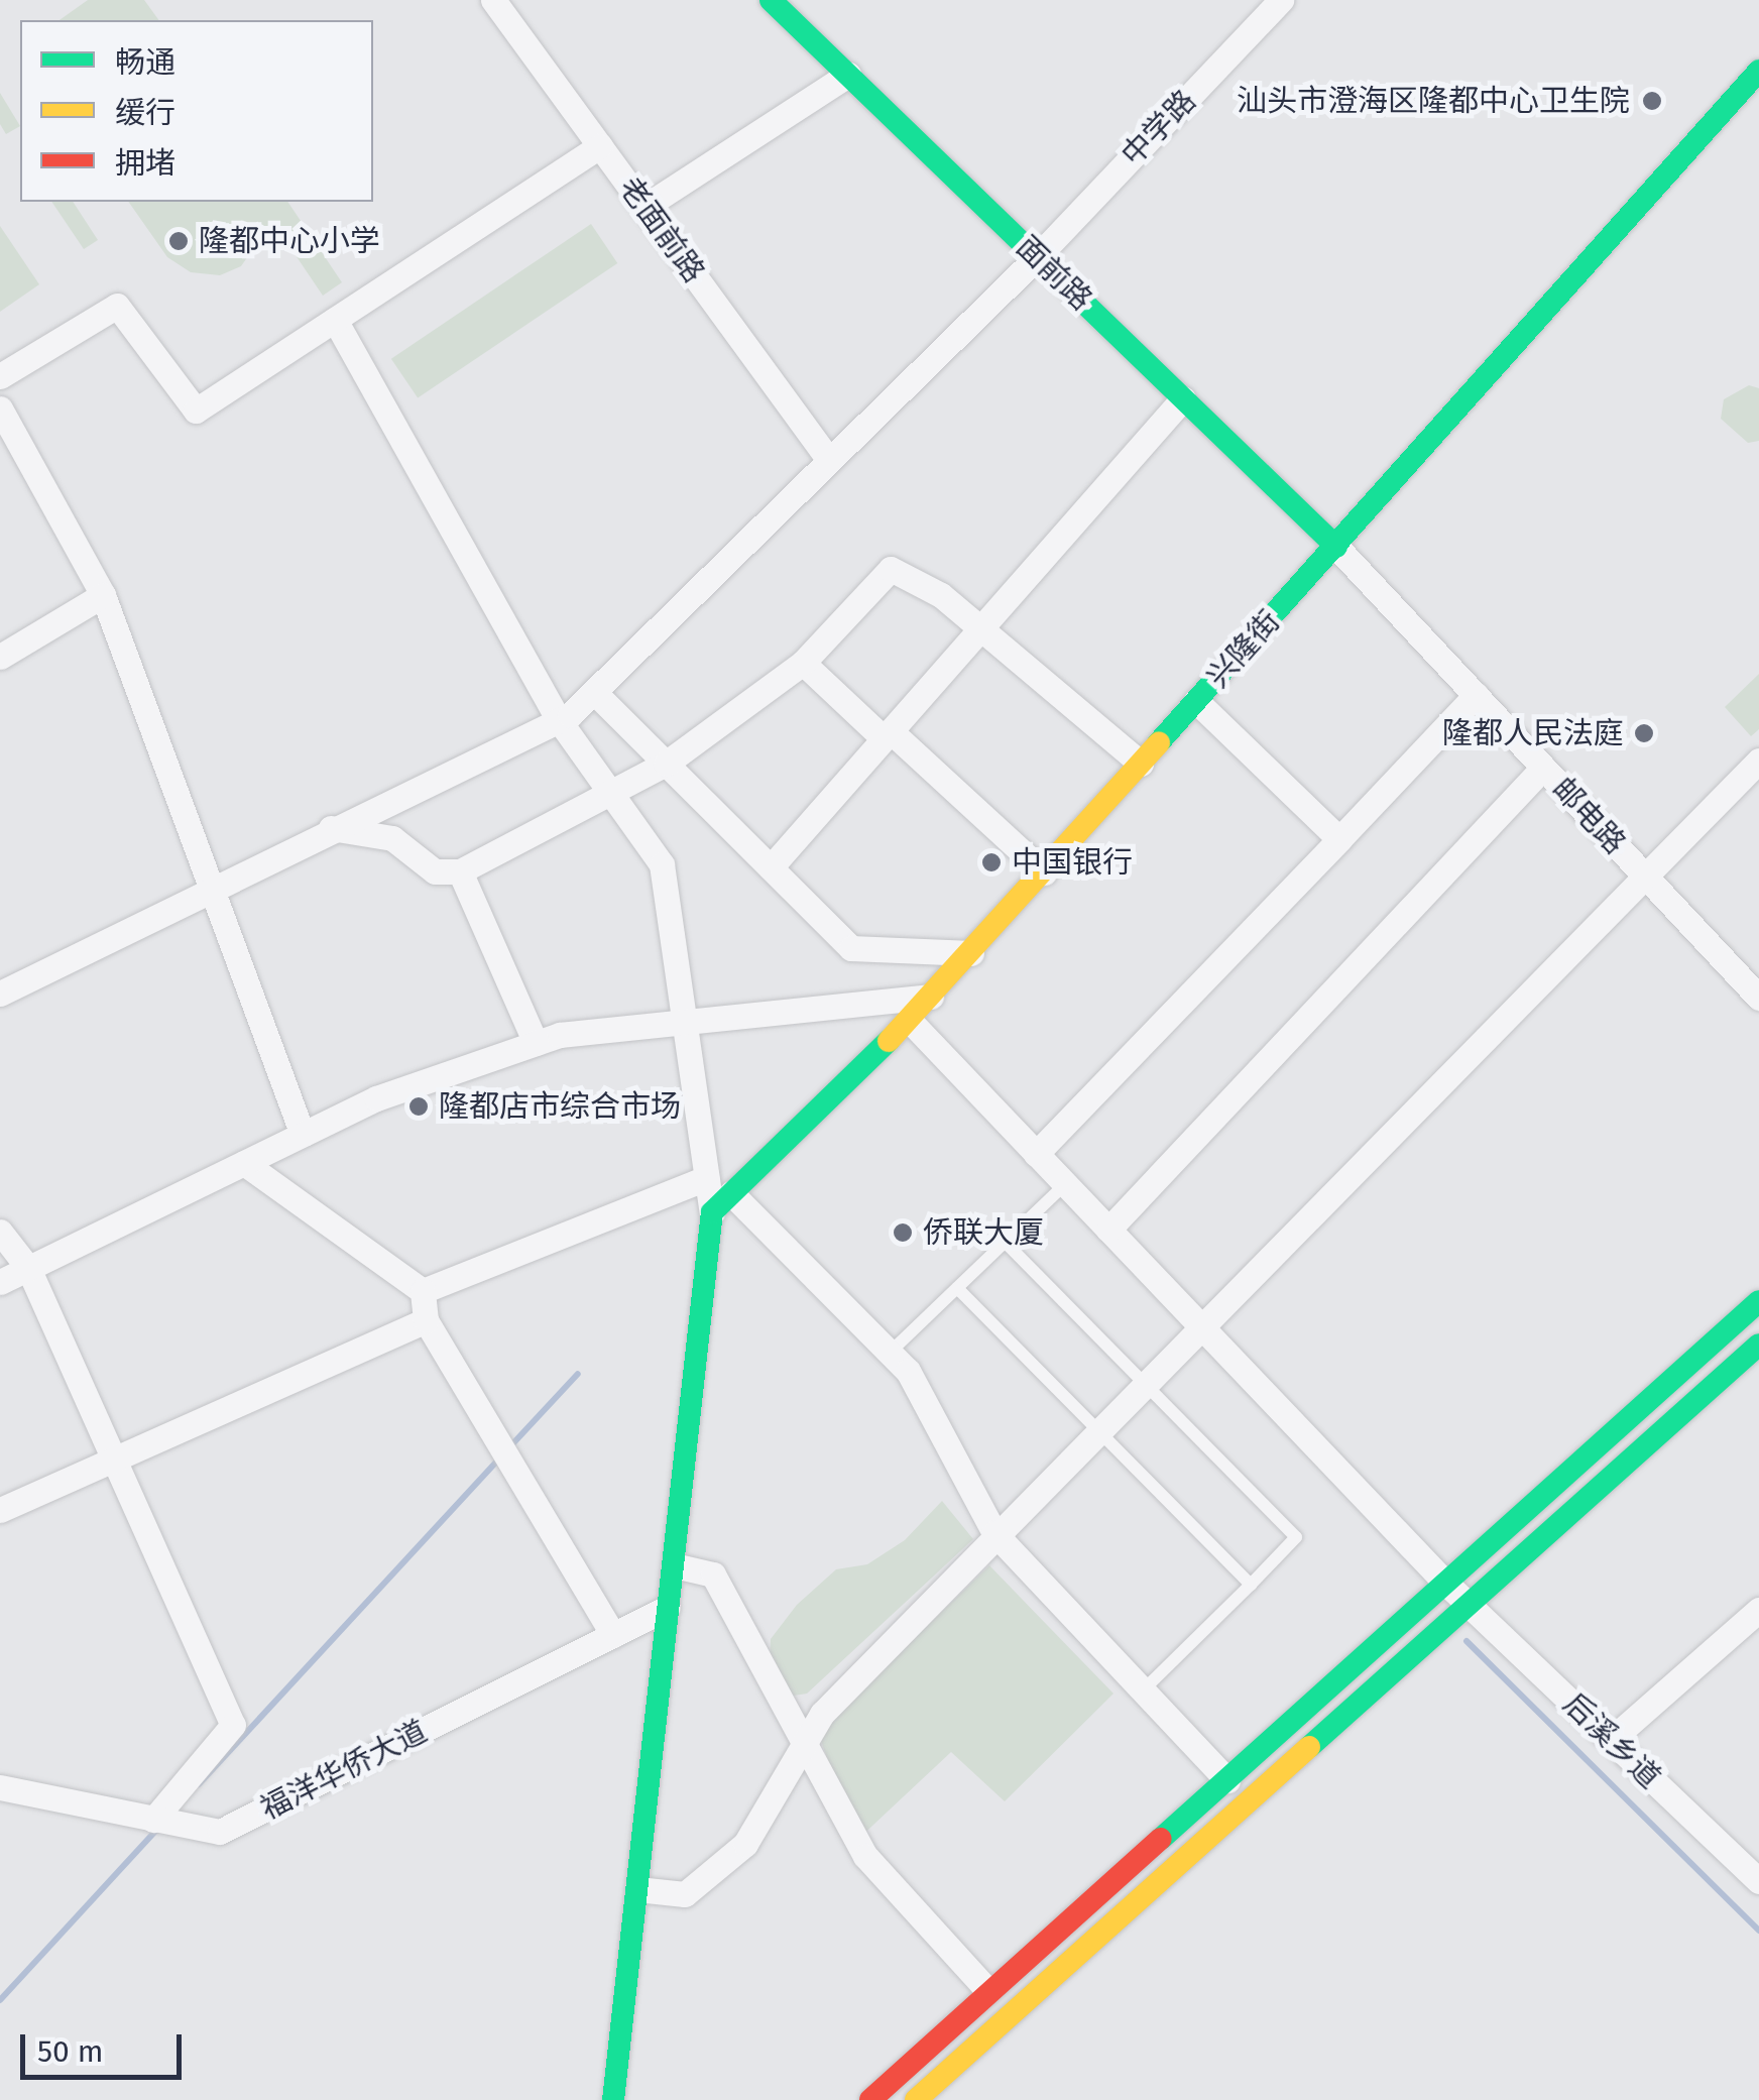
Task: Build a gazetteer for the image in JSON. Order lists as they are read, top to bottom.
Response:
{
  "streets": {
    "street": [
      "中学路",
      "老面前路",
      "面前路",
      "兴隆街",
      "邮电路",
      "后溪乡道",
      "福洋华侨大道"
    ]
  },
  "crossings": [
    ["中学路", "老面前路"],
    ["中学路", "面前路"],
    ["面前路", "兴隆街"],
    ["面前路", "邮电路"],
    ["兴隆街", "邮电路"],
    ["兴隆街", "后溪乡道"]
  ],
  "places": [
    "汕头市澄海区隆都中心卫生院",
    "隆都中心小学",
    "隆都人民法庭",
    "中国银行",
    "隆都店市综合市场",
    "侨联大厦"
  ],
  "legend": ["畅通", "缓行", "拥堵"],
  "scale_bar": "50 m"
}
